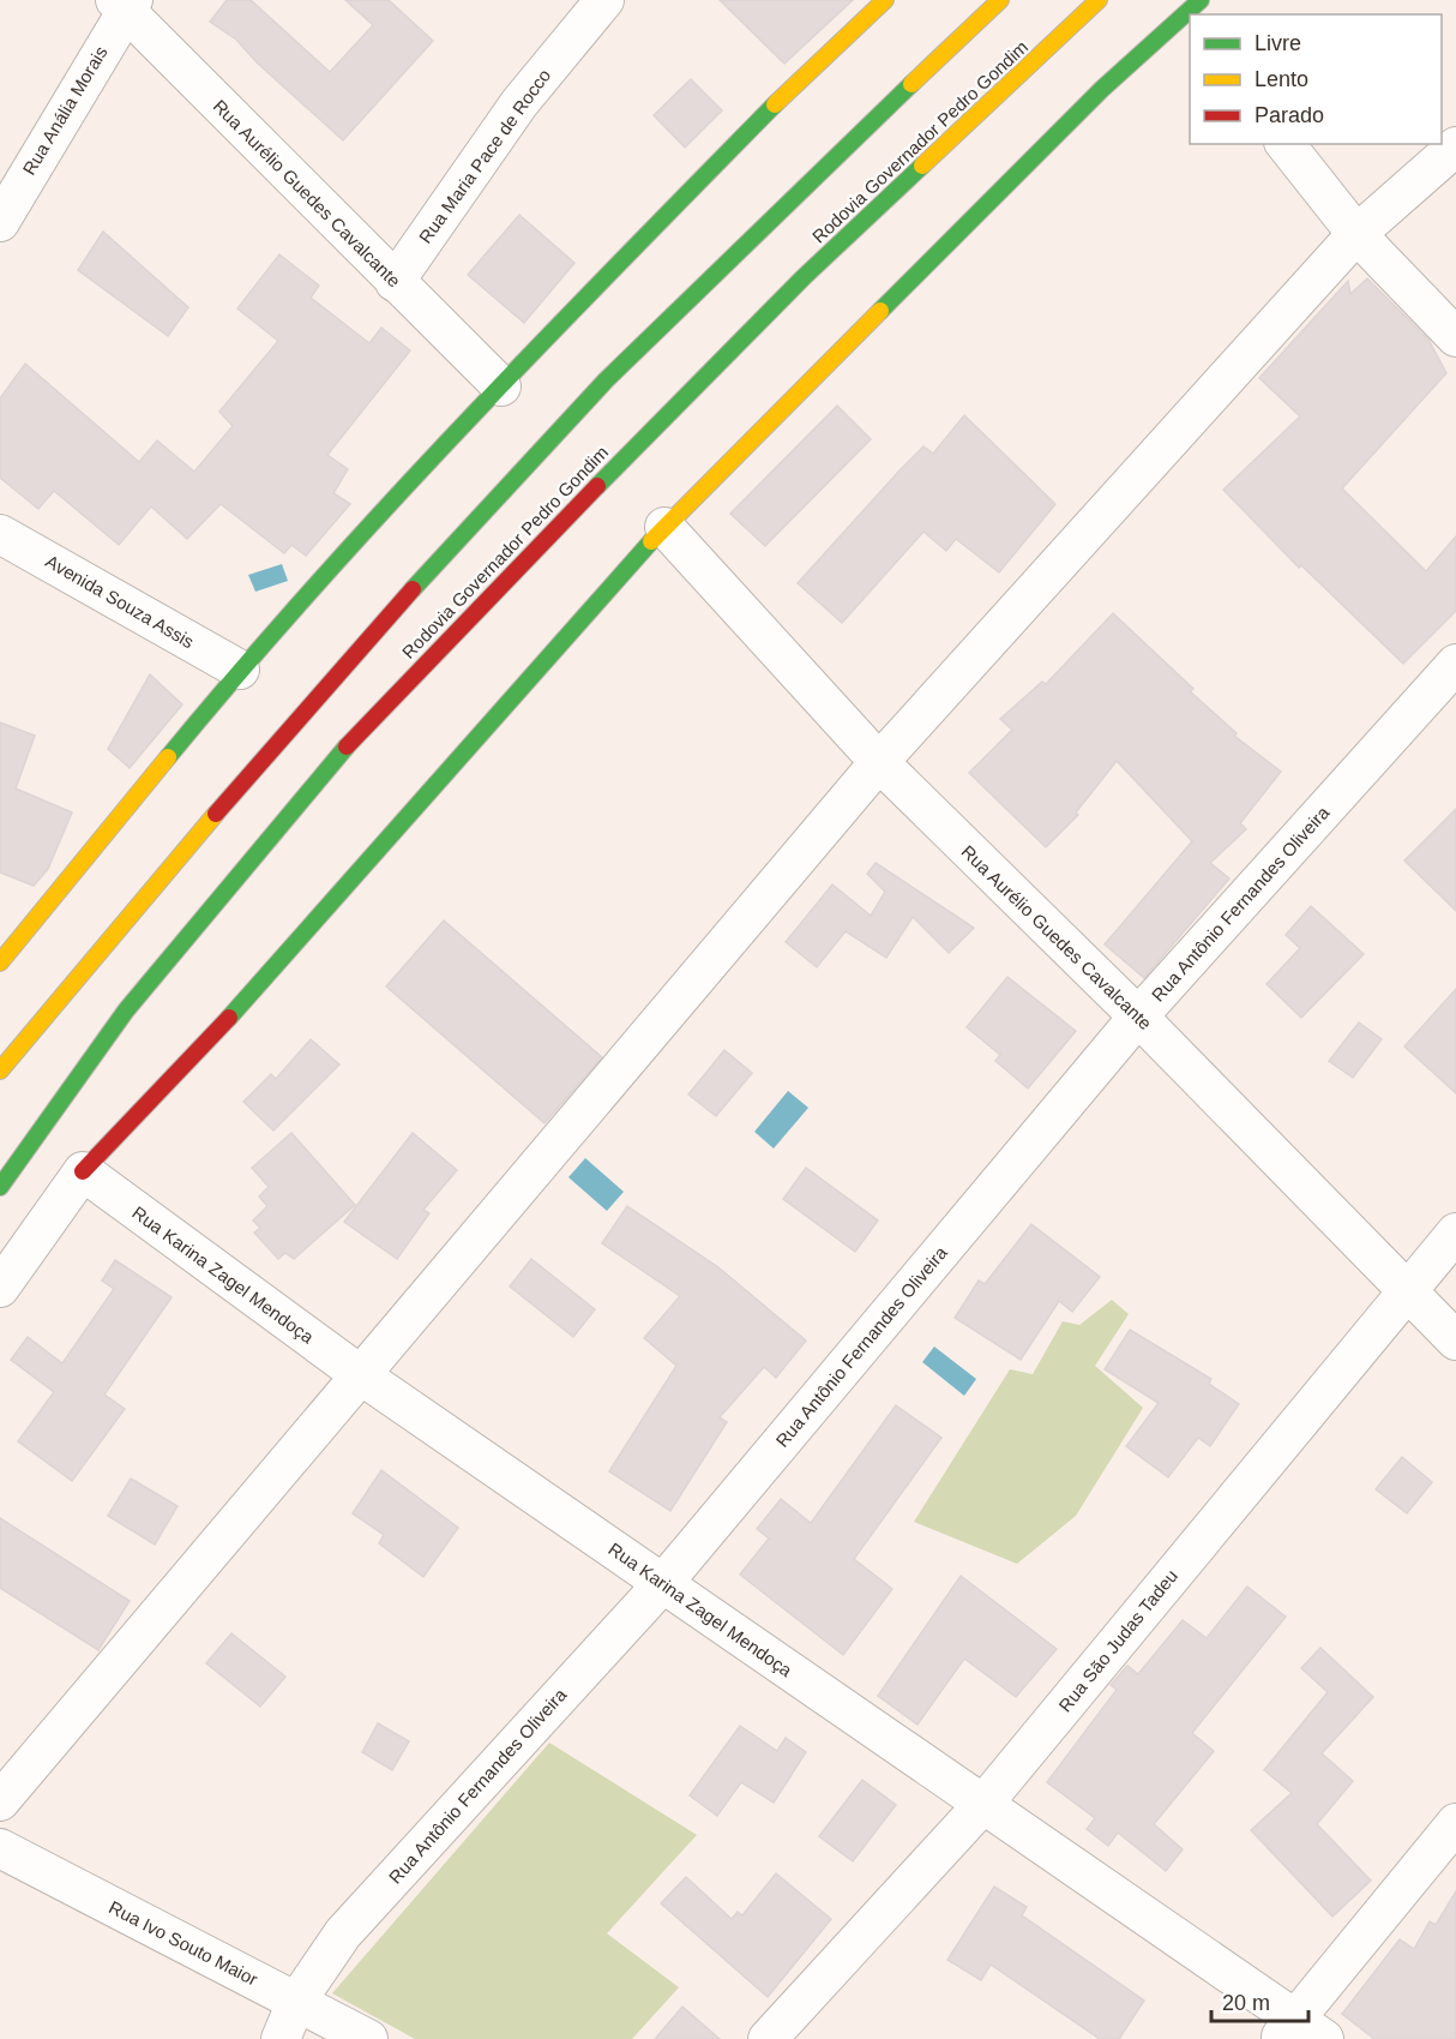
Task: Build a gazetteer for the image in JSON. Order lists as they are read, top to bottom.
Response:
{
  "streets": {
    "main road": ["Rodovia Governador Pedro Gondim"],
    "street": [
      "Rua Anália Morais",
      "Rua Maria Pace de Rocco",
      "Rua Aurélio Guedes Cavalcante",
      "Avenida Souza Assis",
      "Rua Antônio Fernandes Oliveira",
      "Rua Karina Zagel Mendoça",
      "Rua São Judas Tadeu",
      "Rua Ivo Souto Maior"
    ]
  },
  "crossings": [
    ["Rua Anália Morais", "Rua Aurélio Guedes Cavalcante"],
    ["Rua Maria Pace de Rocco", "Rua Aurélio Guedes Cavalcante"],
    ["Rua Aurélio Guedes Cavalcante", "Rua Antônio Fernandes Oliveira"],
    ["Rua Aurélio Guedes Cavalcante", "Rua São Judas Tadeu"],
    ["Rua Antônio Fernandes Oliveira", "Rua Karina Zagel Mendoça"],
    ["Rua Antônio Fernandes Oliveira", "Rua Ivo Souto Maior"],
    ["Rua Karina Zagel Mendoça", "Rua São Judas Tadeu"]
  ],
  "legend": ["Livre", "Lento", "Parado"],
  "scale_bar": "20 m"
}
